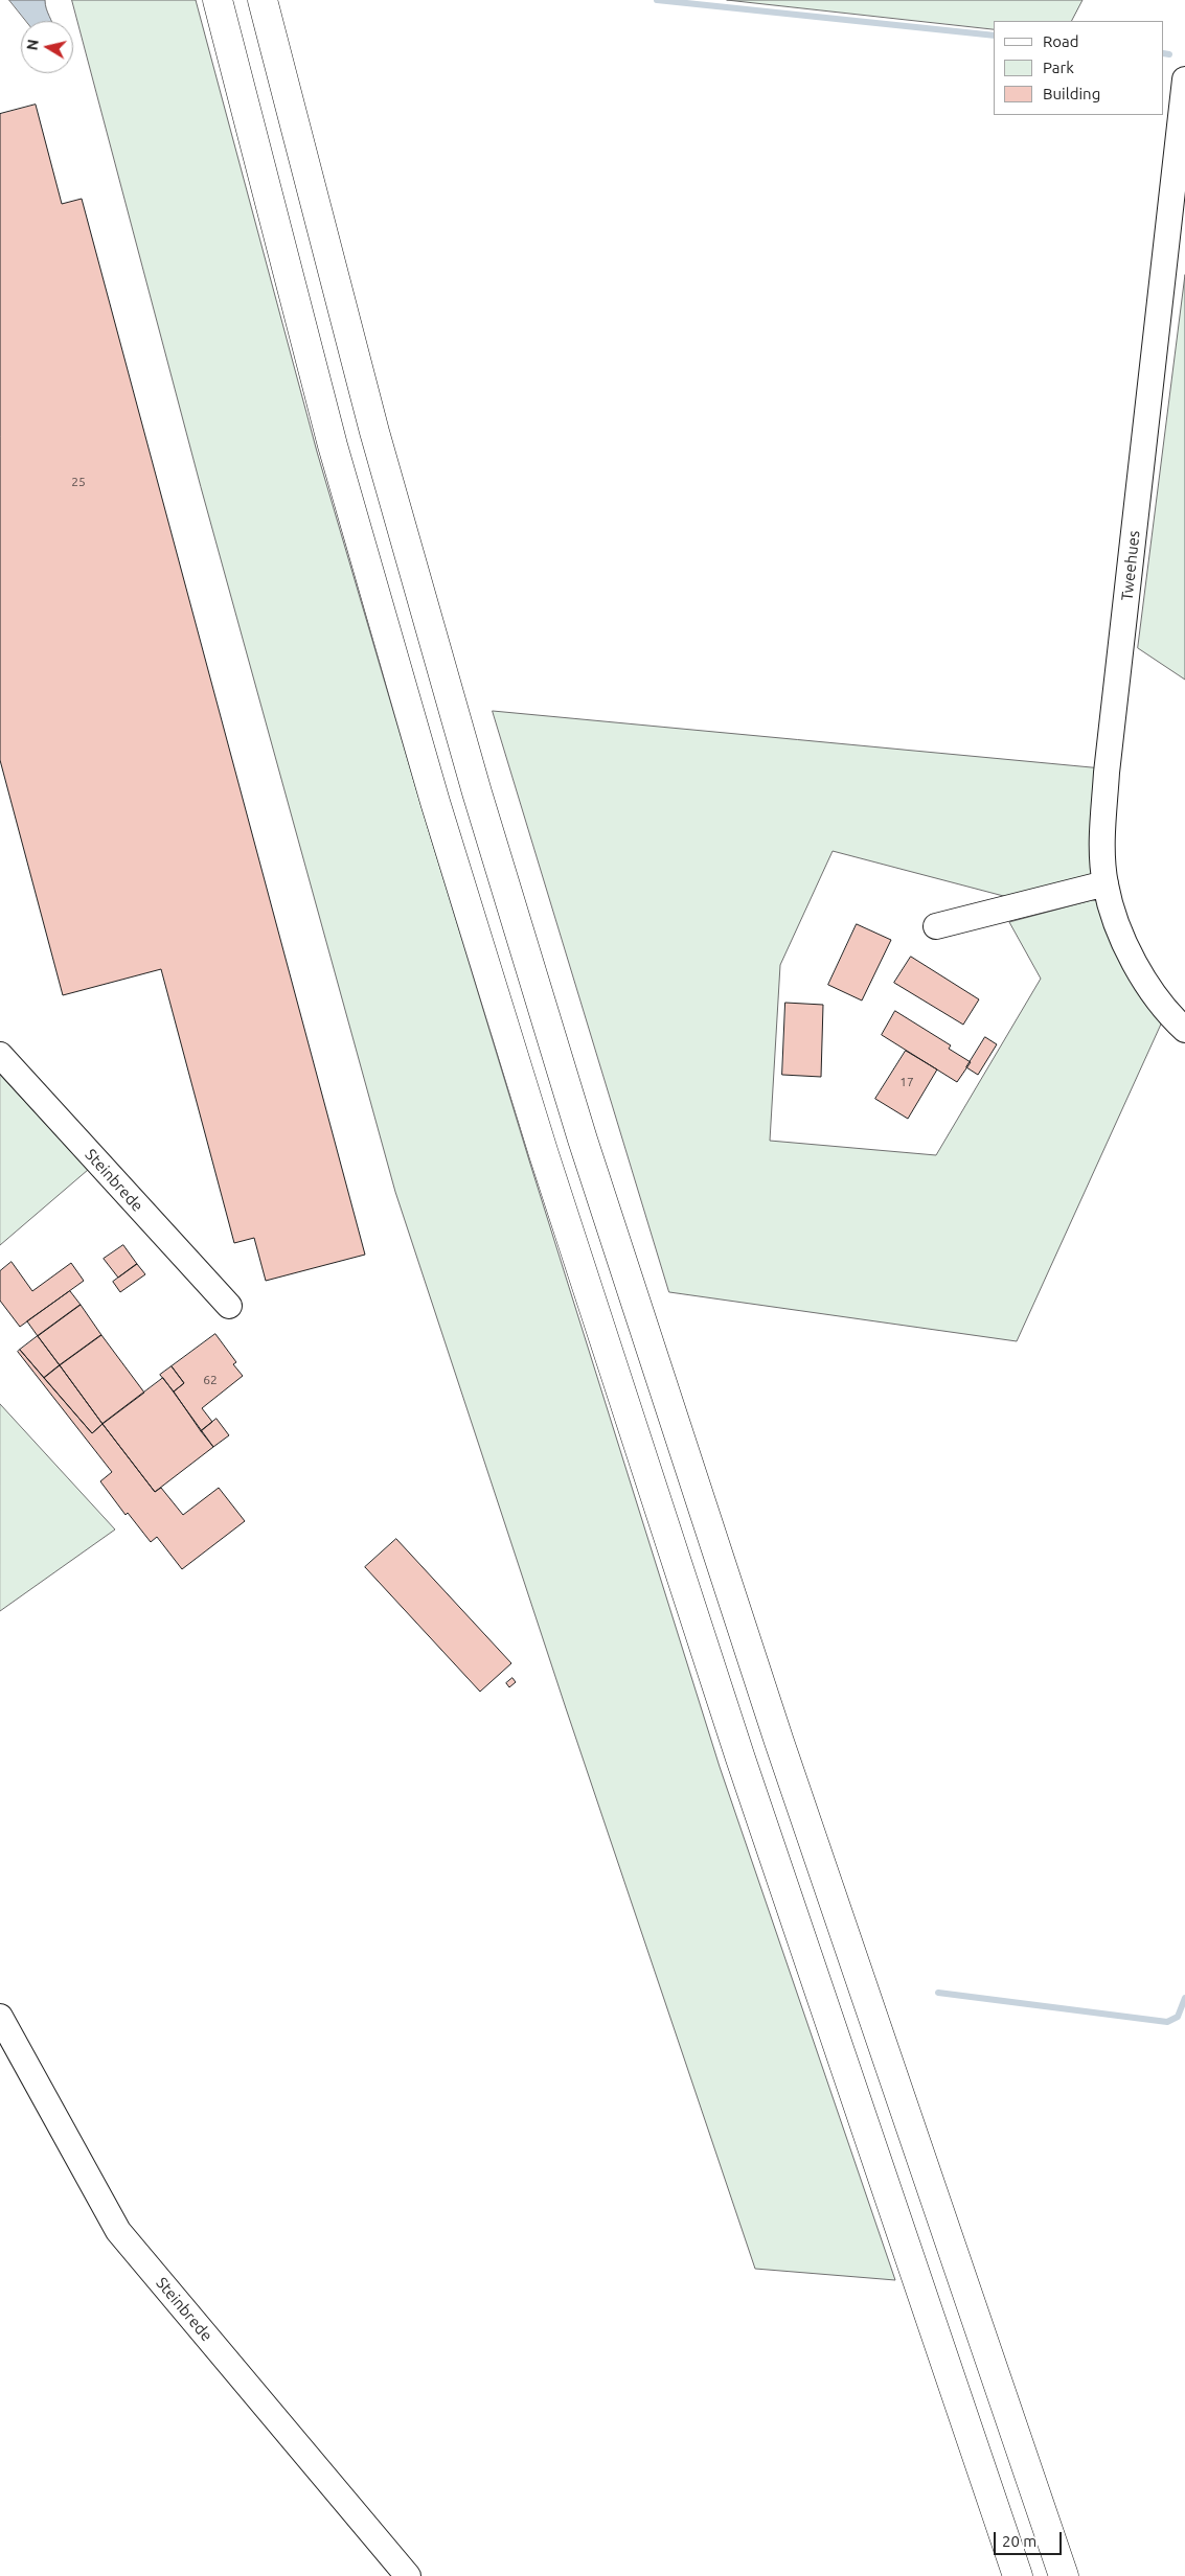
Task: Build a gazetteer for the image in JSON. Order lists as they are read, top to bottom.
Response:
{
  "streets": {
    "street": ["Tweehues", "Steinbrede"]
  },
  "house_numbers": ["25", "17", "62"],
  "legend": ["Road", "Park", "Building"],
  "scale_bar": "20 m",
  "north": "left"
}
